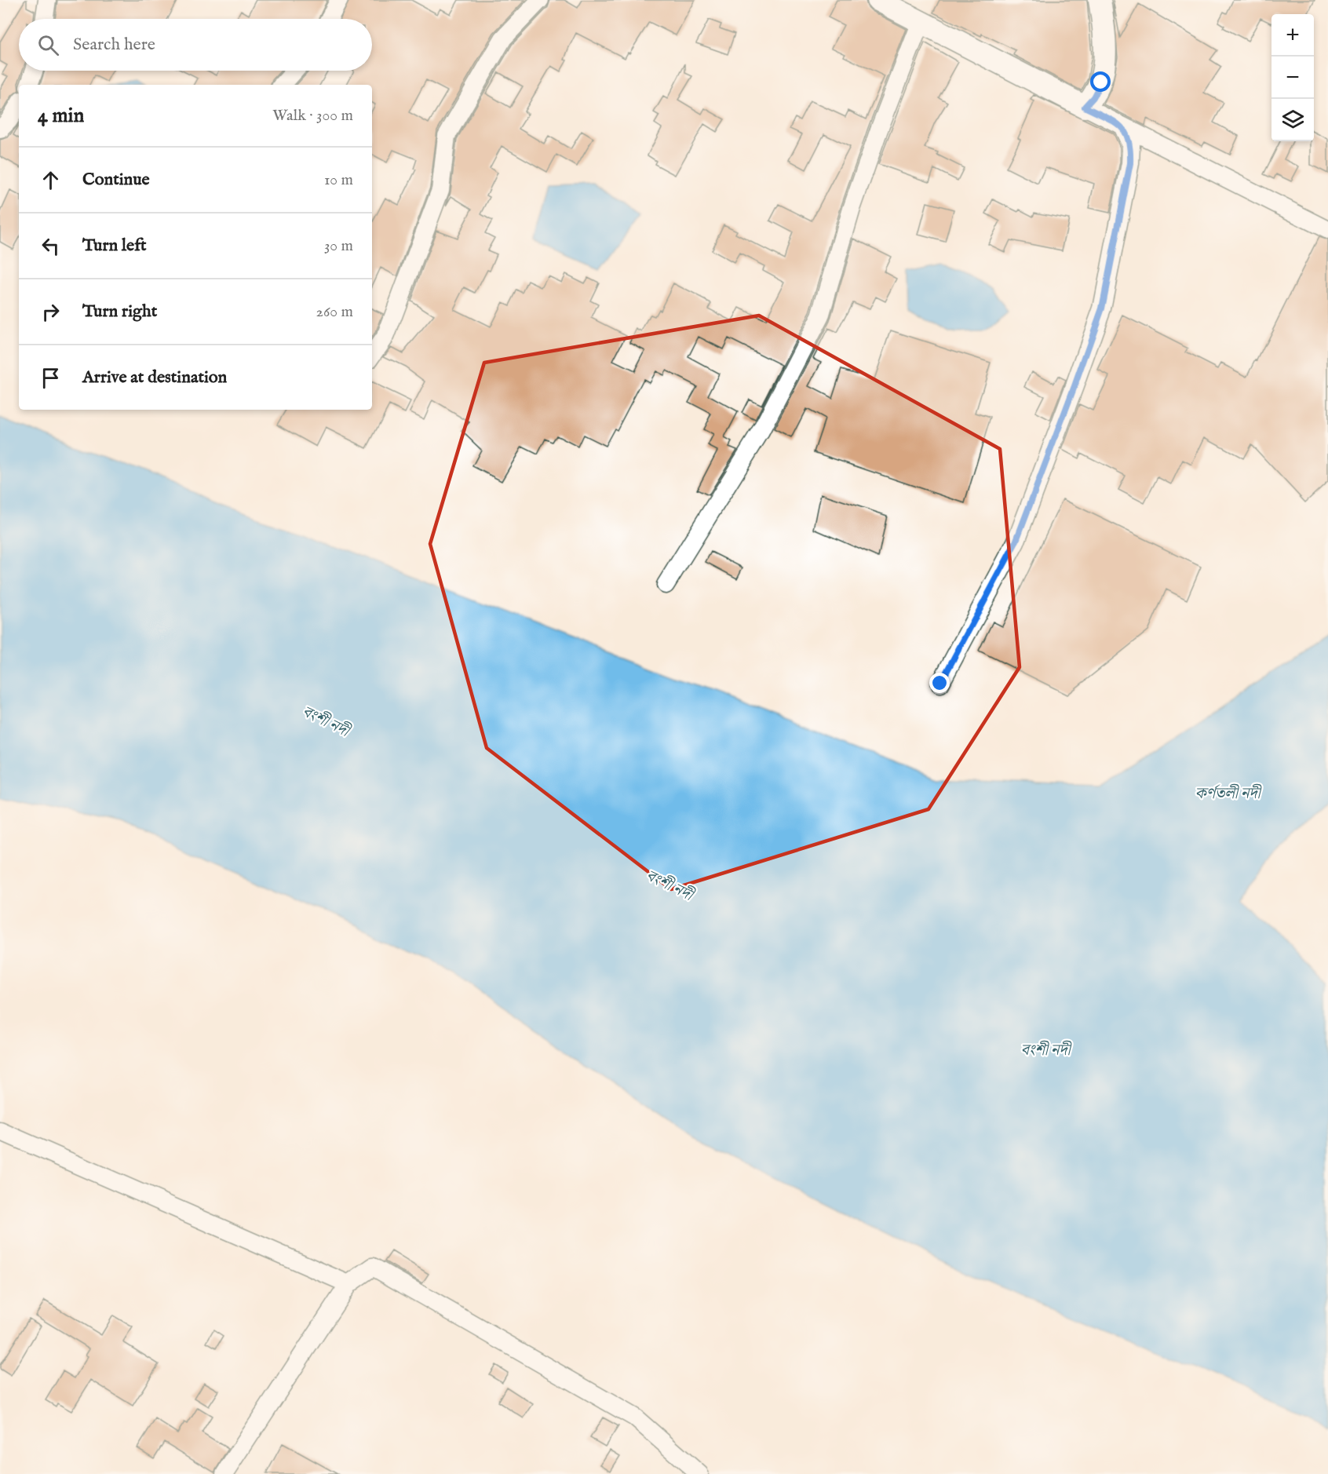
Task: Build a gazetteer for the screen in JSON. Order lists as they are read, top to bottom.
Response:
{
  "water": ["বংশী নদী", "কর্ণতলী নদী"],
  "page": {
    "map_buttons": ["+", "−"],
    "search": "Search here",
    "heading": ["4 min", "Walk · 300 m"],
    "list": [
      ["Continue", "10 m"],
      ["Turn left", "30 m"],
      ["Turn right", "260 m"],
      "Arrive at destination"
    ]
  }
}
